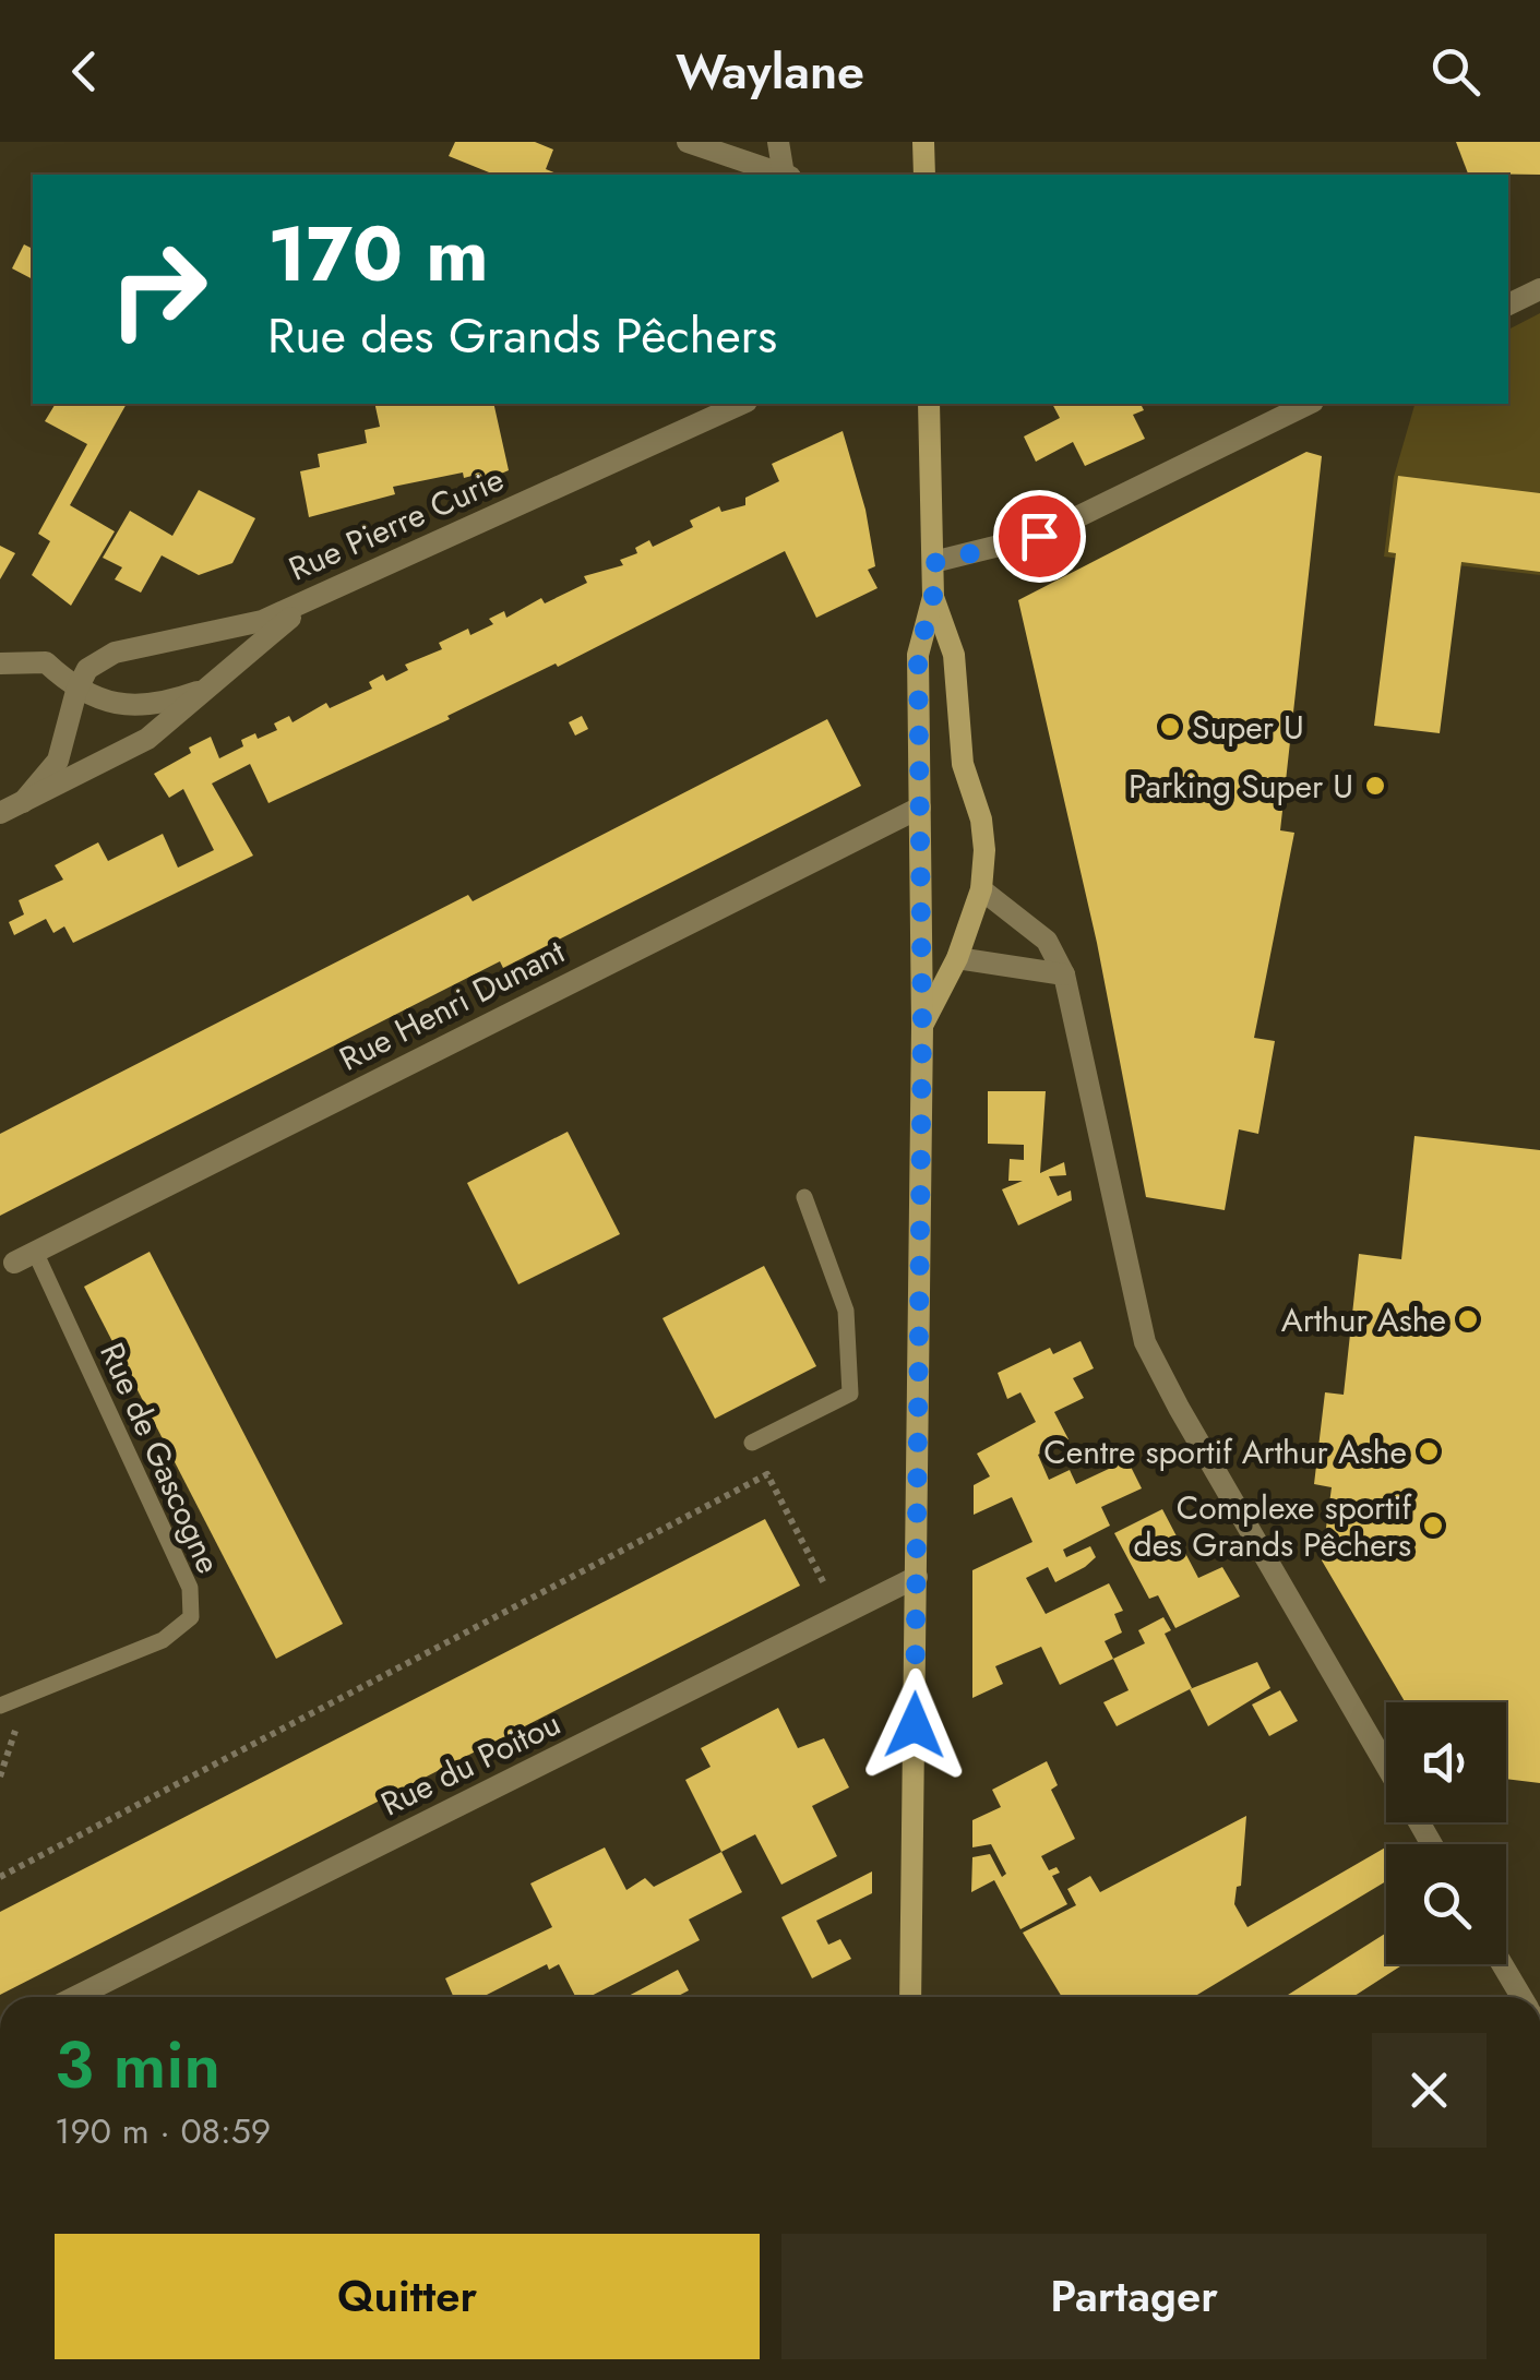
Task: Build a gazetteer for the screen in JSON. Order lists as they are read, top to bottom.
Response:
{
  "streets": {
    "street": ["Rue Pierre Curie", "Rue Henri Dunant", "Rue du Poitou"],
    "lane": ["Rue de Gascogne"]
  },
  "crossings": [
    ["Rue Henri Dunant", "Rue de Gascogne"]
  ],
  "places": [
    "Super U",
    "Parking Super U",
    "Arthur Ashe",
    "Centre sportif Arthur Ashe",
    "Complexe sportif des Grands Pêchers"
  ],
  "page": {
    "header": "Waylane",
    "turn": ["170 m", "Rue des Grands Pêchers"],
    "heading": ["3 min", "190 m · 08:59"],
    "buttons": ["Quitter", "Partager"]
  }
}
